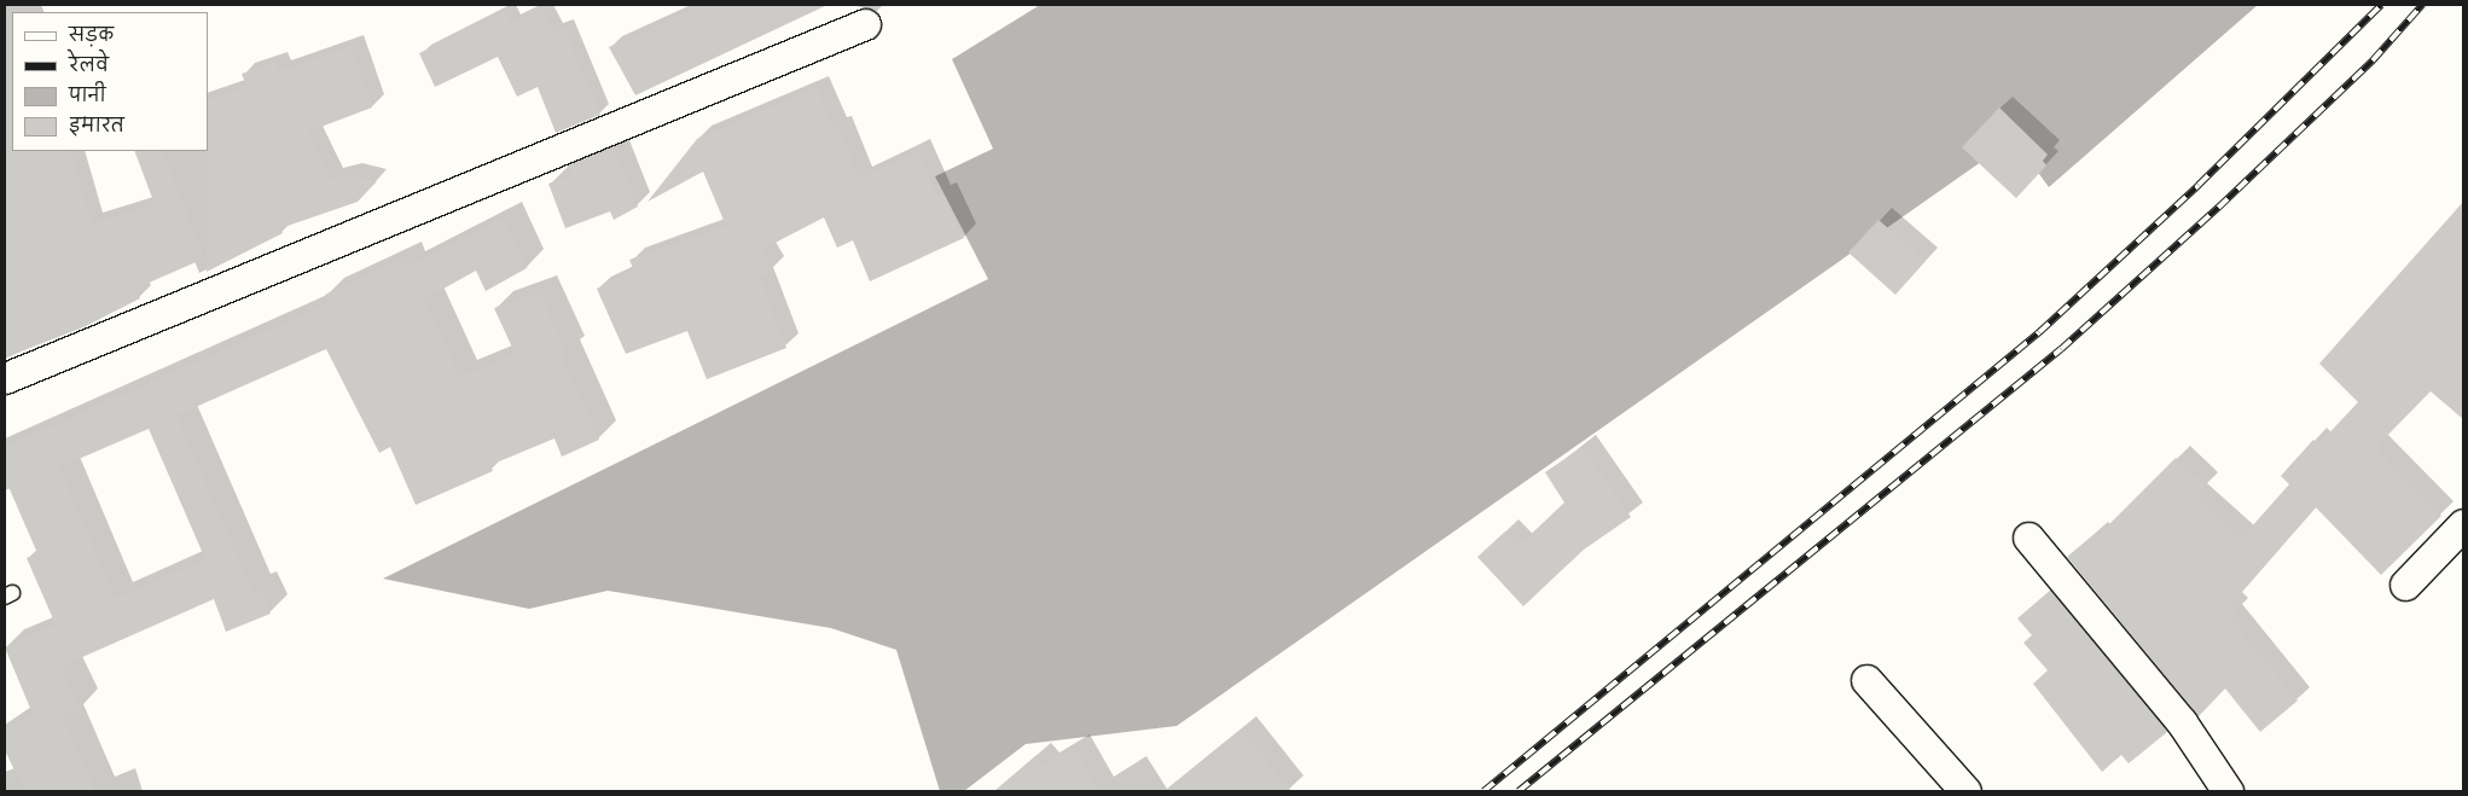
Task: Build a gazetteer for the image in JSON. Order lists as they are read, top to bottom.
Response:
{
  "legend": [
    "सड़क",
    "रेलवे",
    "पानी",
    "इमारत"
  ]
}
